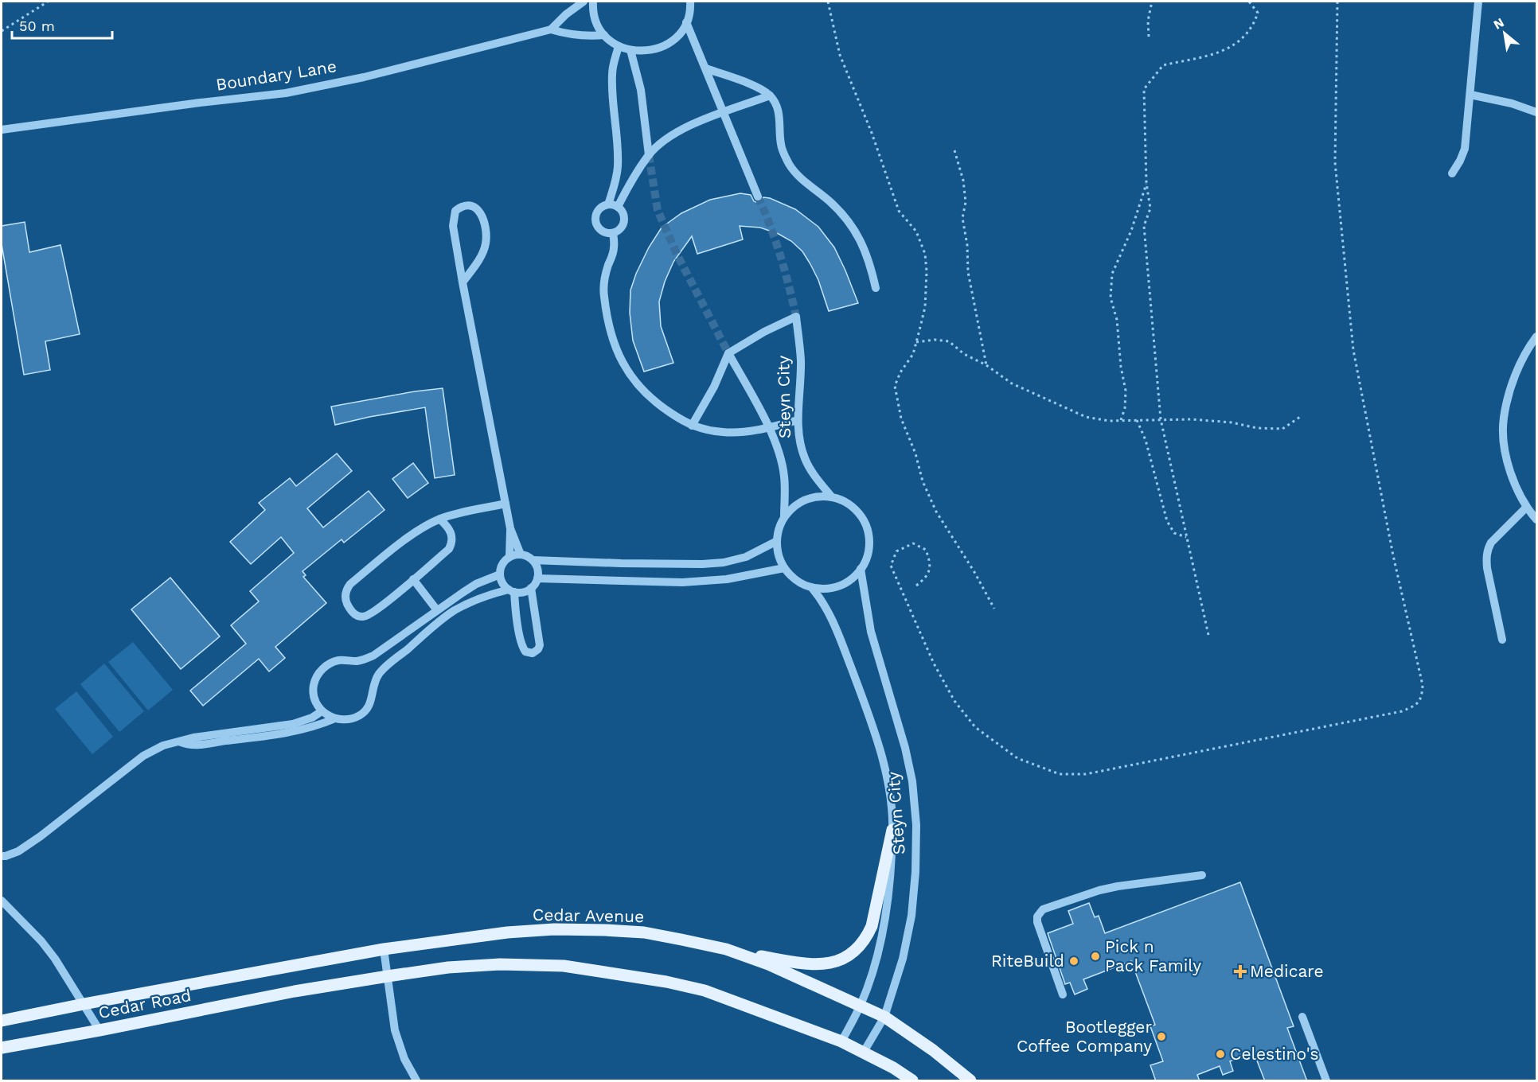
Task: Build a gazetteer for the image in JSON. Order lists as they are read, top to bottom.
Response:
{
  "streets": {
    "main road": ["Cedar Avenue", "Cedar Road"],
    "street": ["Boundary Lane", "Steyn City"]
  },
  "crossings": [
    ["Steyn City", "Cedar Avenue"],
    ["Cedar Avenue", "Cedar Road"]
  ],
  "places": {
    "other": [
      "Pick n Pack Family",
      "RiteBuild",
      "Bootlegger Coffee Company",
      "Celestino's"
    ],
    "health": ["Medicare"]
  },
  "scale_bar": "50 m",
  "north": "top left"
}
